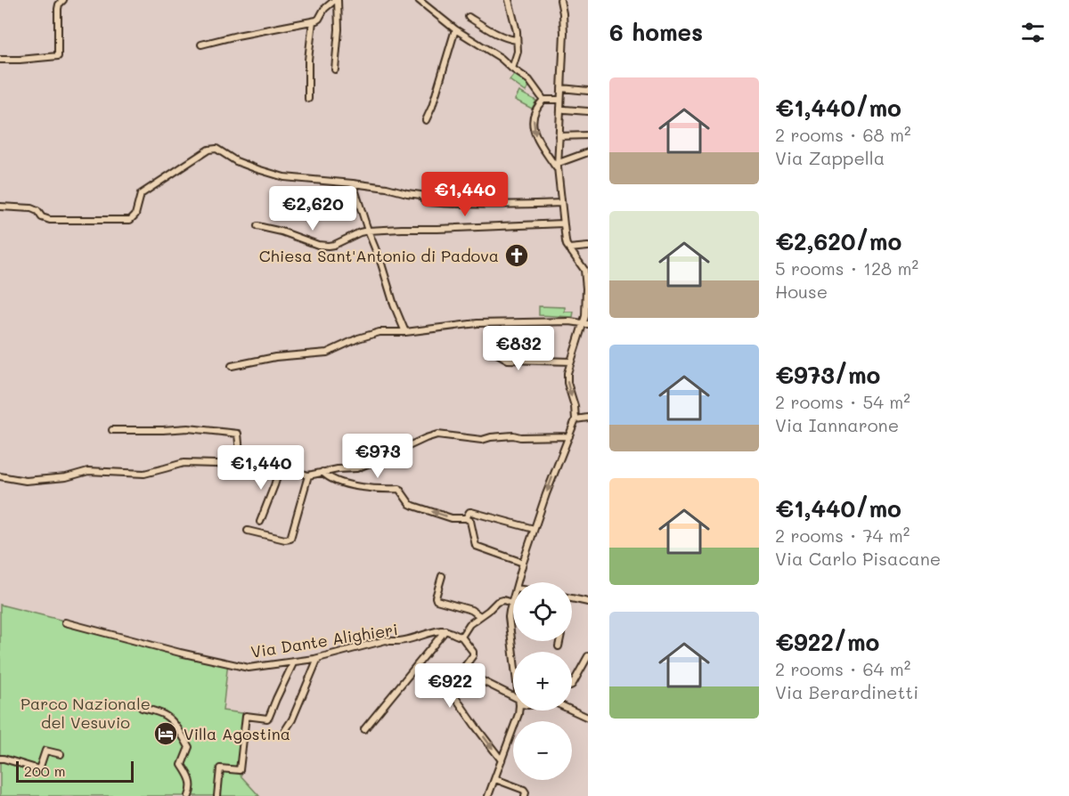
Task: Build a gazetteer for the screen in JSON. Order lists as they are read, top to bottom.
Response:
{
  "streets": {
    "street": ["Via Dante Alighieri"]
  },
  "parks": ["Parco Nazionale del Vesuvio"],
  "places": {
    "church": ["Chiesa Sant'Antonio di Padova"],
    "hotel": ["Villa Agostina"]
  },
  "scale_bar": "200 m",
  "page": {
    "heading": "6 homes",
    "list": [
      {
        "name": "€1,440/mo",
        "note": "2 rooms · 68 m² · Via Zappella"
      },
      {
        "name": "€2,620/mo",
        "note": "5 rooms · 128 m² · House"
      },
      {
        "name": "€973/mo",
        "note": "2 rooms · 54 m² · Via Iannarone"
      },
      {
        "name": "€1,440/mo",
        "note": "2 rooms · 74 m² · Via Carlo Pisacane"
      },
      {
        "name": "€922/mo",
        "note": "2 rooms · 64 m² · Via Berardinetti"
      }
    ],
    "price": [
      "€1,440",
      "€2,620",
      "€832",
      "€973",
      "€1,440",
      "€922"
    ],
    "map_buttons": ["+", "−"],
    "scale": "200 m"
  }
}
